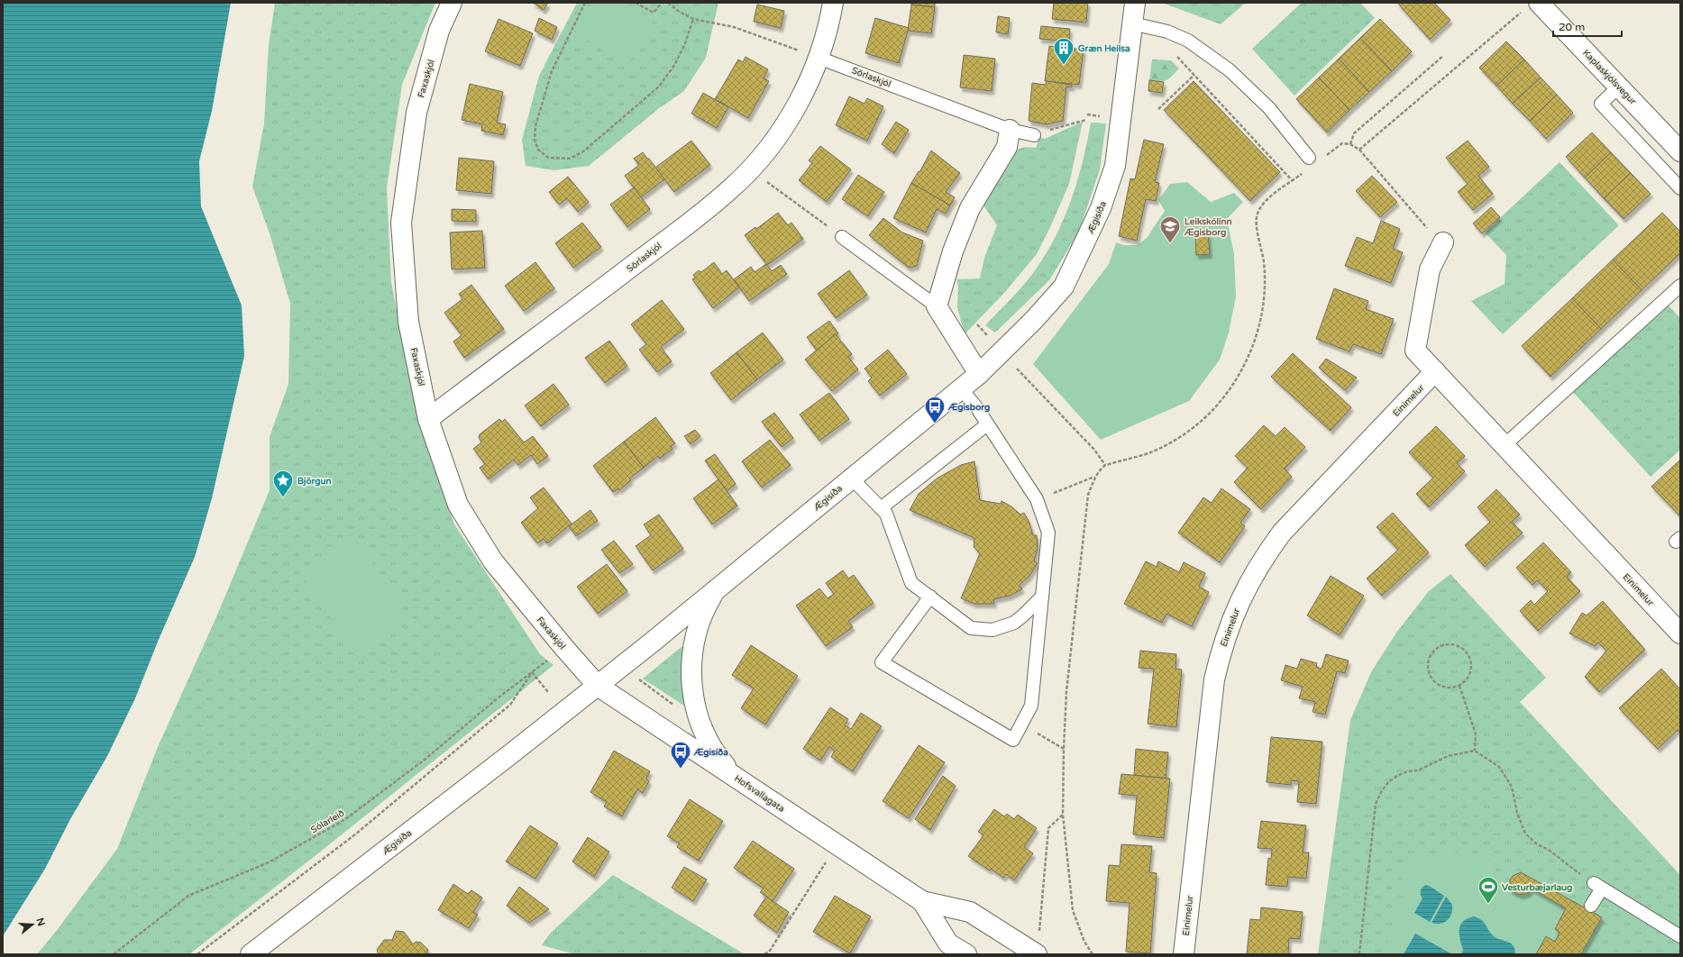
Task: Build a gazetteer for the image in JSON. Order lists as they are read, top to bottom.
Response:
{
  "streets": {
    "street": [
      "Sörlaskjól",
      "Kaplaskjólsvegur",
      "Faxaskjól",
      "Ægisíða",
      "Einimelur",
      "Hofsvallagata"
    ],
    "path": ["Sólarleið"]
  },
  "crossings": [
    ["Sörlaskjól", "Faxaskjól"],
    ["Faxaskjól", "Ægisíða"],
    ["Faxaskjól", "Hofsvallagata"],
    ["Ægisíða", "Hofsvallagata"]
  ],
  "places": {
    "building": ["Græn Heilsa"],
    "school or university": ["Leikskólinn Ægisborg"],
    "bus stop": ["Ægisborg", "Ægisíða"],
    "place": ["Björgun"],
    "sports": ["Vesturbæjarlaug"]
  },
  "scale_bar": "20 m",
  "north": "right"
}
